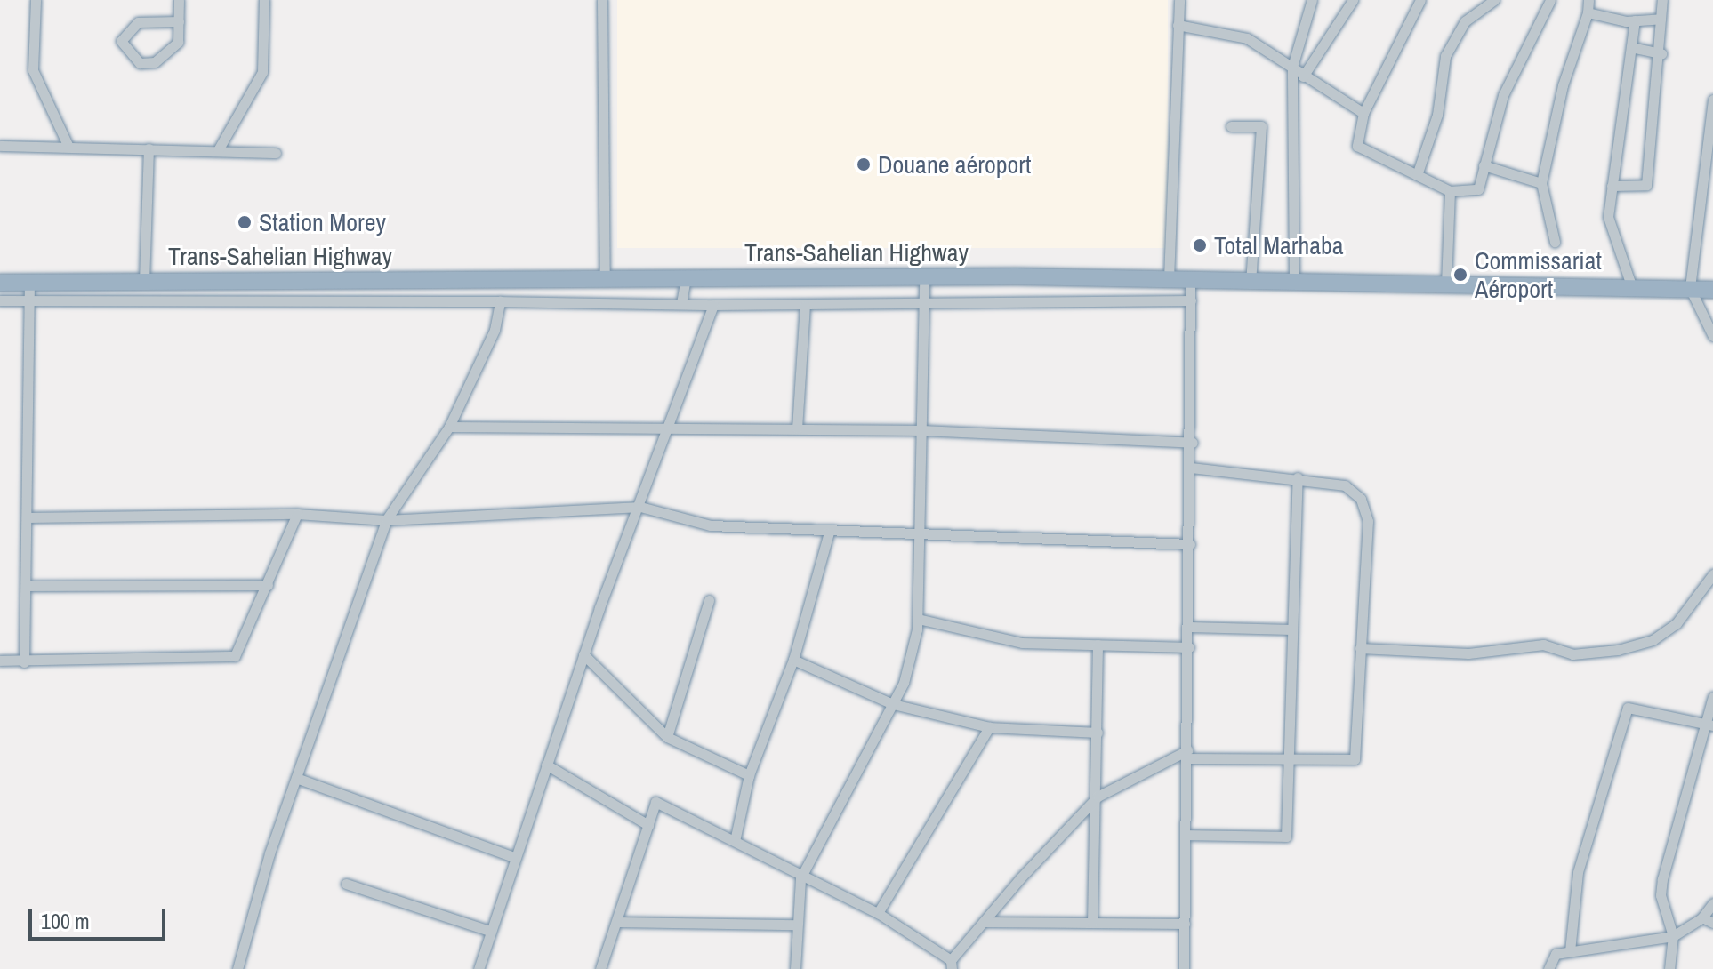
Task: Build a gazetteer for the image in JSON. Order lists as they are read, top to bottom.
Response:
{
  "streets": {
    "highway": ["Trans-Sahelian Highway"]
  },
  "places": [
    "Douane aéroport",
    "Station Morey",
    "Total Marhaba",
    "Commissariat Aéroport"
  ],
  "scale_bar": "100 m"
}
